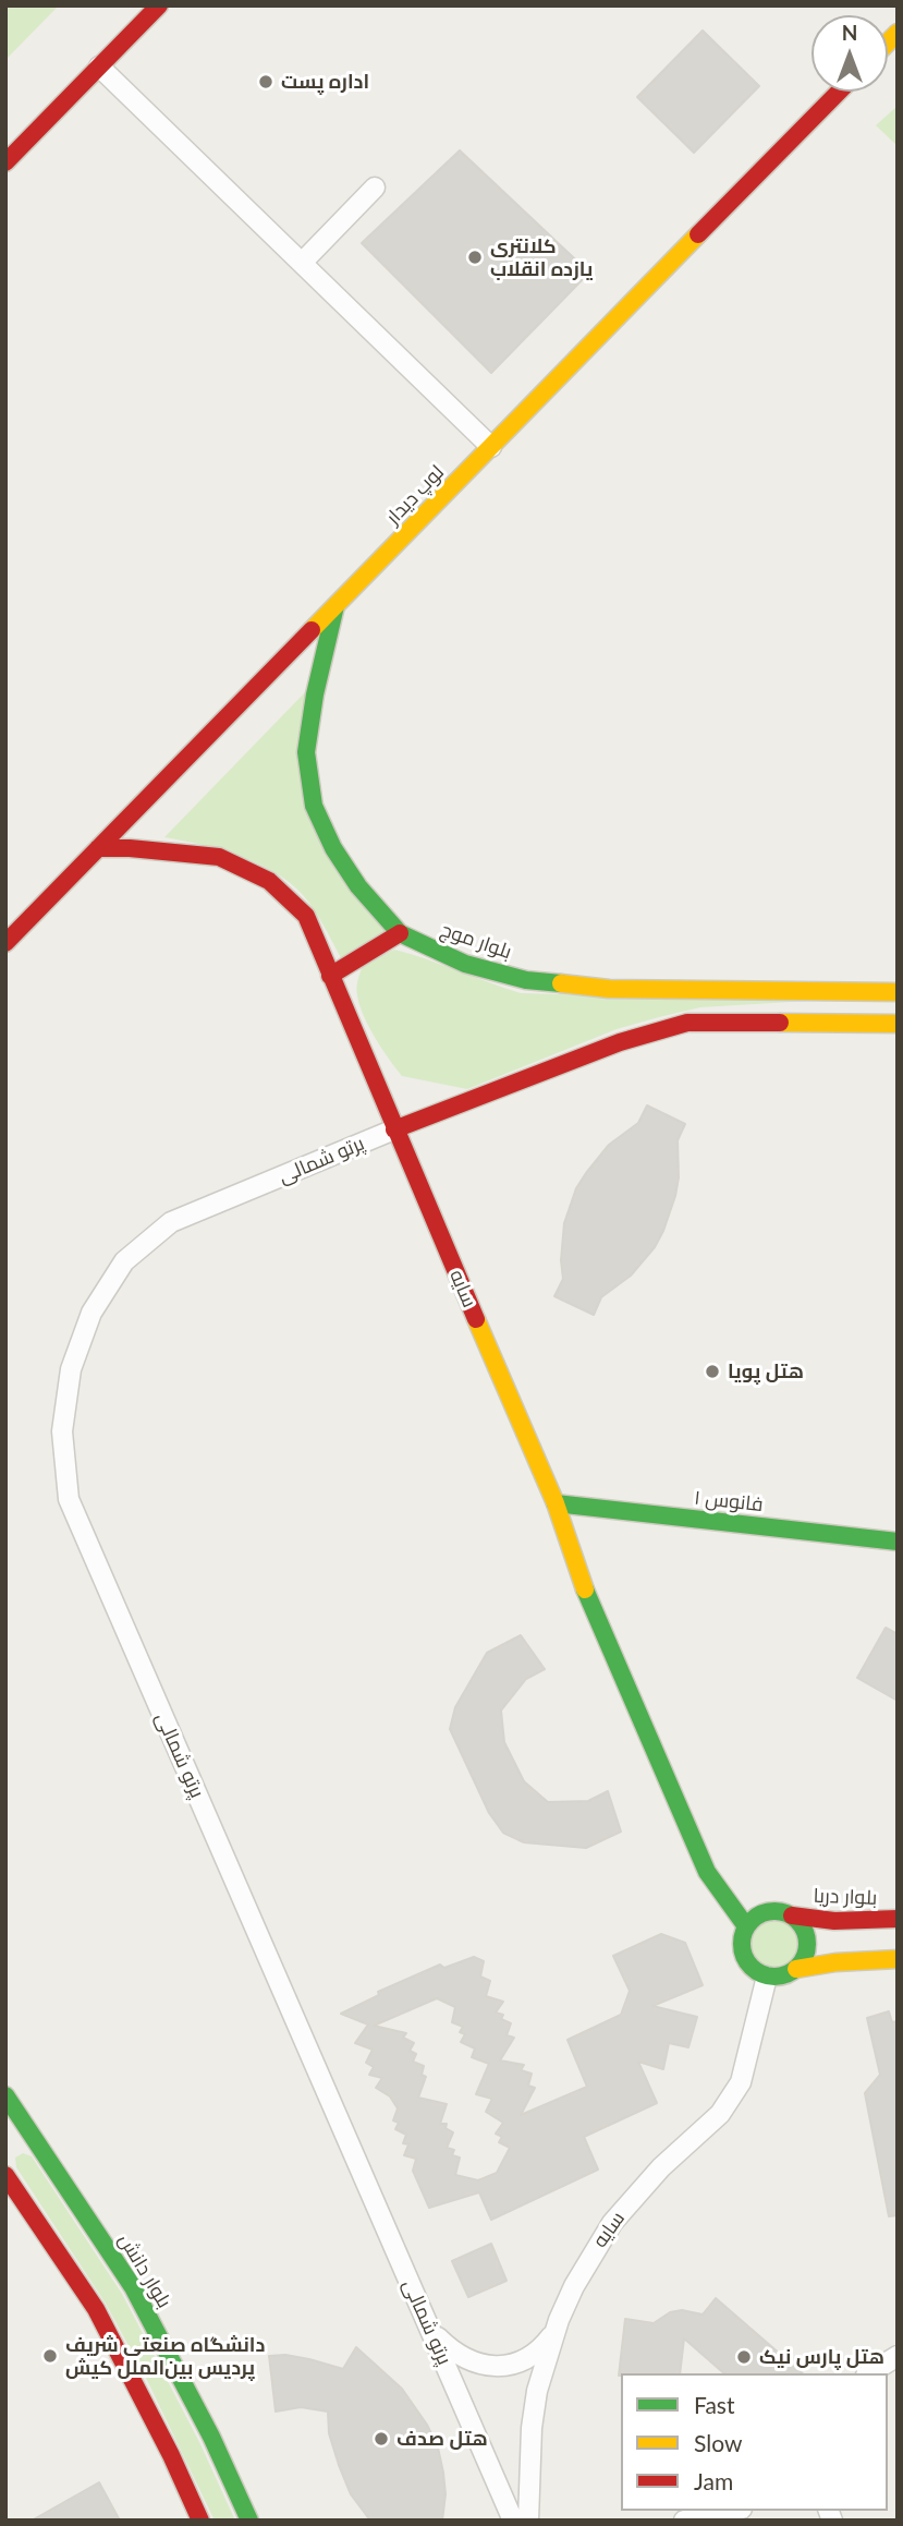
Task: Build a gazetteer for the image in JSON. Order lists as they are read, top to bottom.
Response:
{
  "streets": {
    "street": [
      "لوپ دیدار",
      "بلوار موج",
      "پرتو شمالی",
      "سایه",
      "فانوس ۱",
      "بلوار دریا",
      "بلوار دانش"
    ]
  },
  "crossings": [
    ["لوپ دیدار", "بلوار موج"],
    ["لوپ دیدار", "سایه"],
    ["پرتو شمالی", "سایه"],
    ["سایه", "فانوس ۱"],
    ["سایه", "بلوار دریا"]
  ],
  "places": [
    "اداره پست",
    "کلانتری یازده انقلاب",
    "هتل پویا",
    "دانشگاه صنعتی شریف پردیس بین‌الملل کیش",
    "هتل پارس نیک",
    "هتل صدف"
  ],
  "legend": ["Fast", "Slow", "Jam"],
  "north": "top"
}
